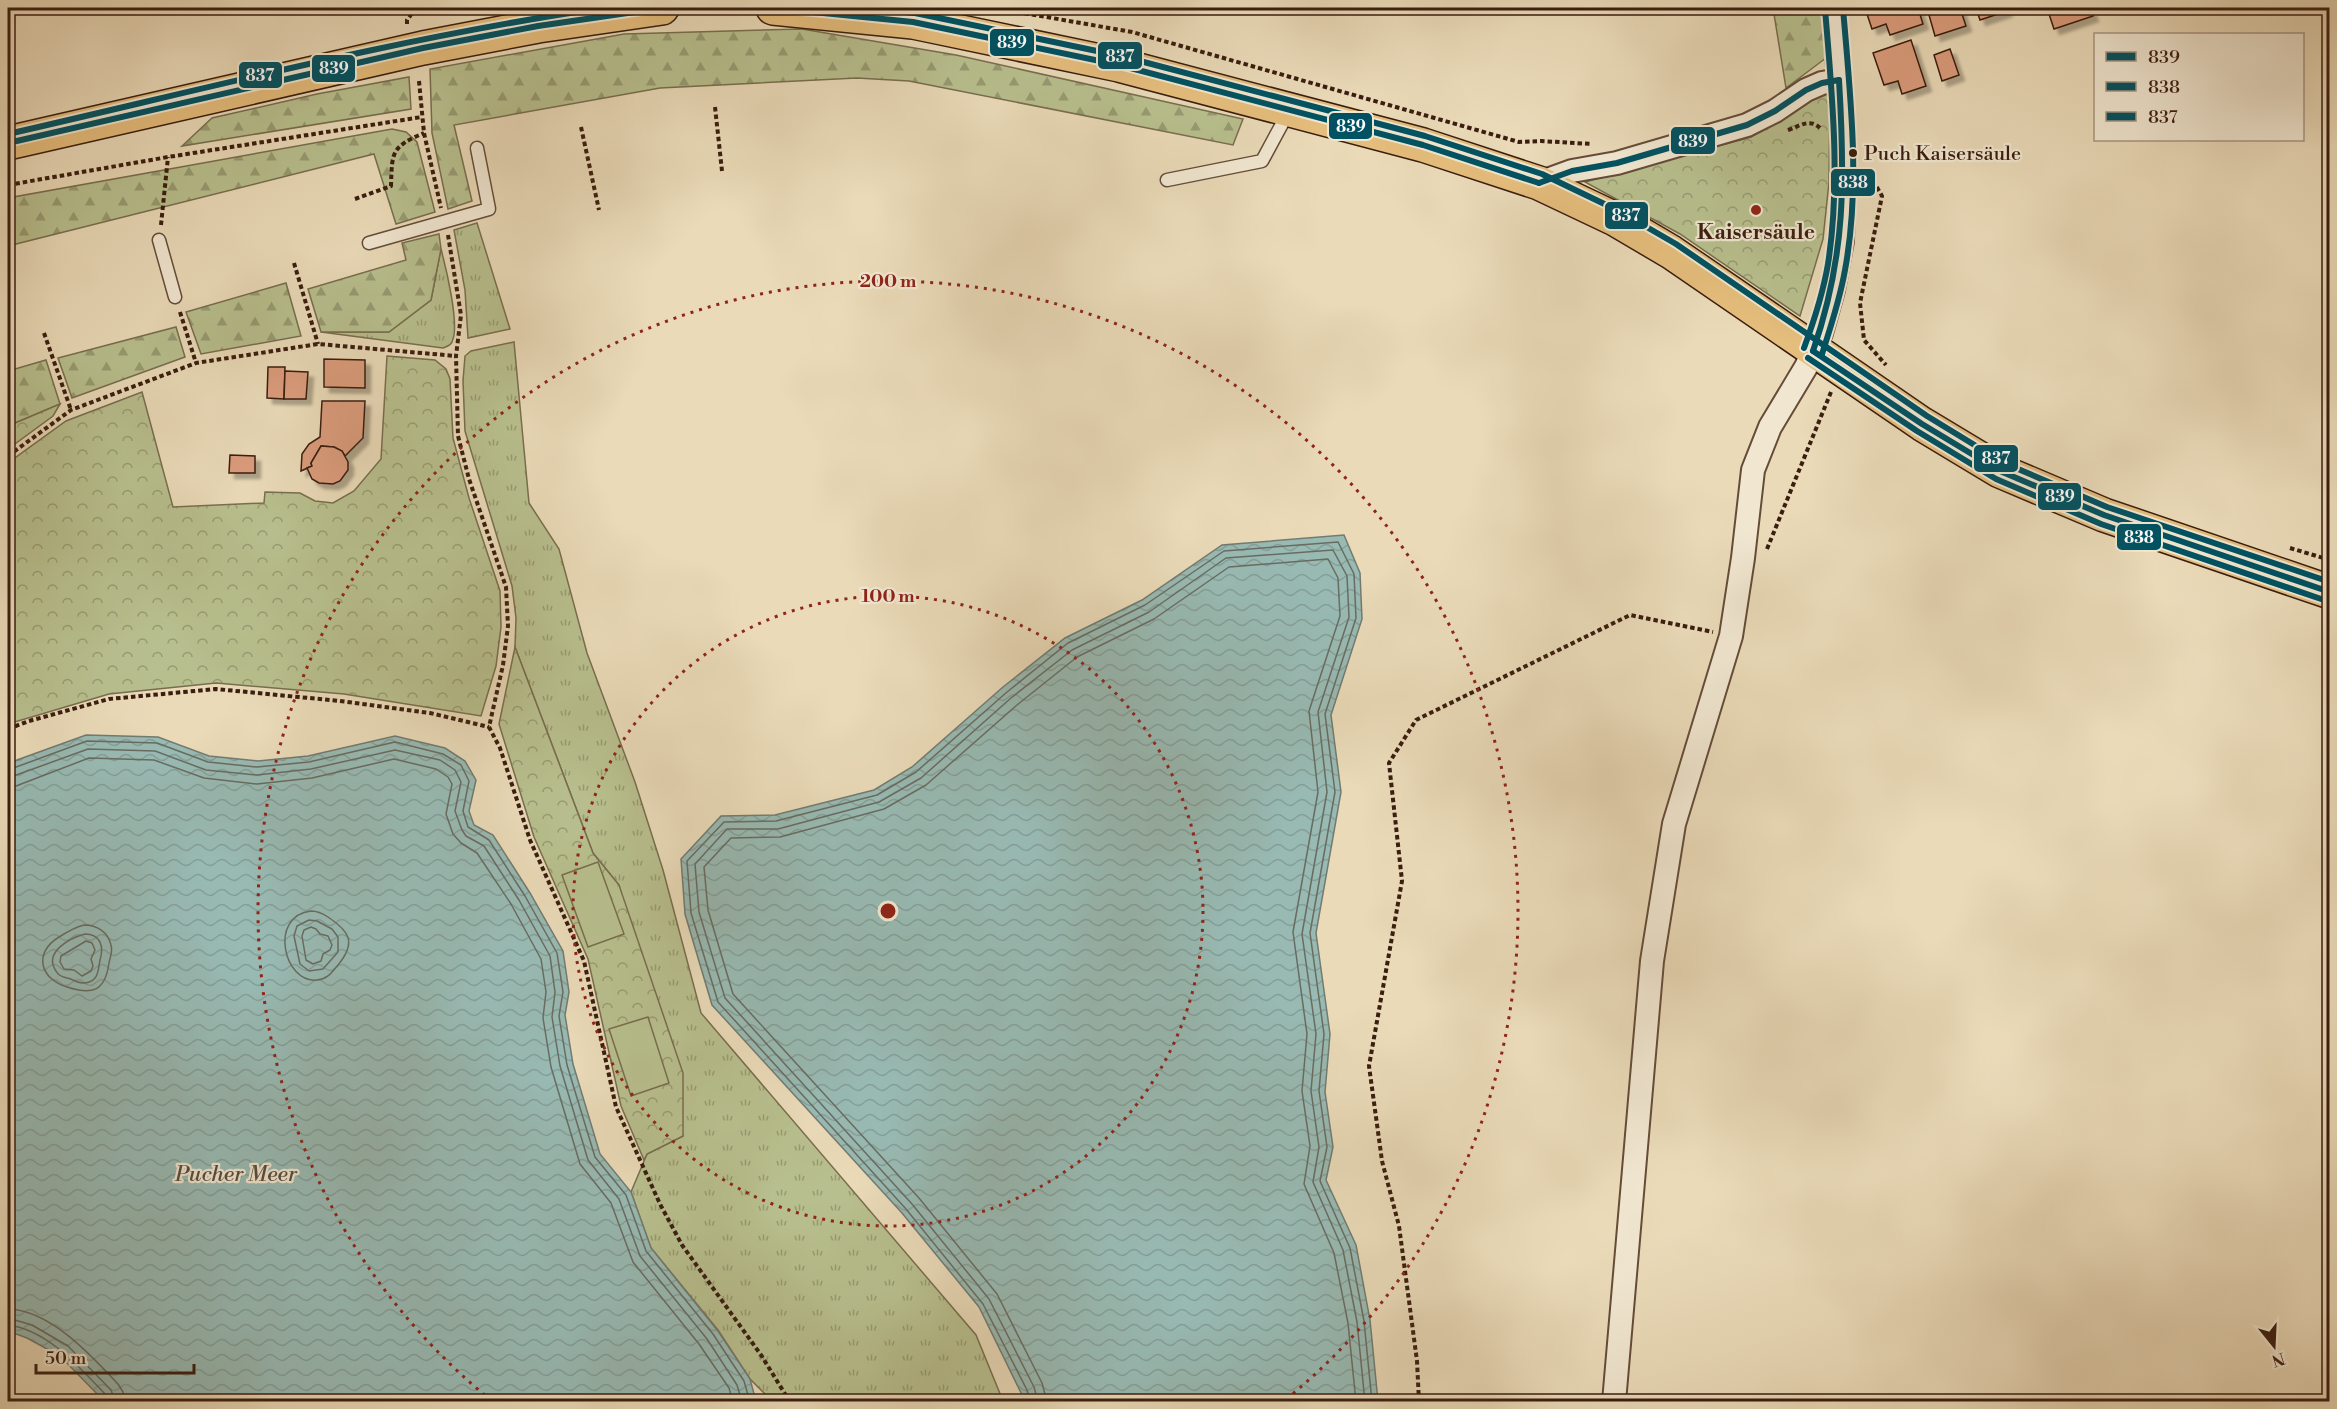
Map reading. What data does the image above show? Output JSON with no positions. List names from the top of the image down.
{
  "water": ["Pucher Meer"],
  "places": ["Puch Kaisersäule", "Kaisersäule"],
  "lines": ["transit line 839", "transit line 838", "transit line 837"],
  "legend": ["839", "838", "837"],
  "scale_bar": "50 m",
  "north": "bottom",
  "rings": ["200 m", "100 m"]
}
